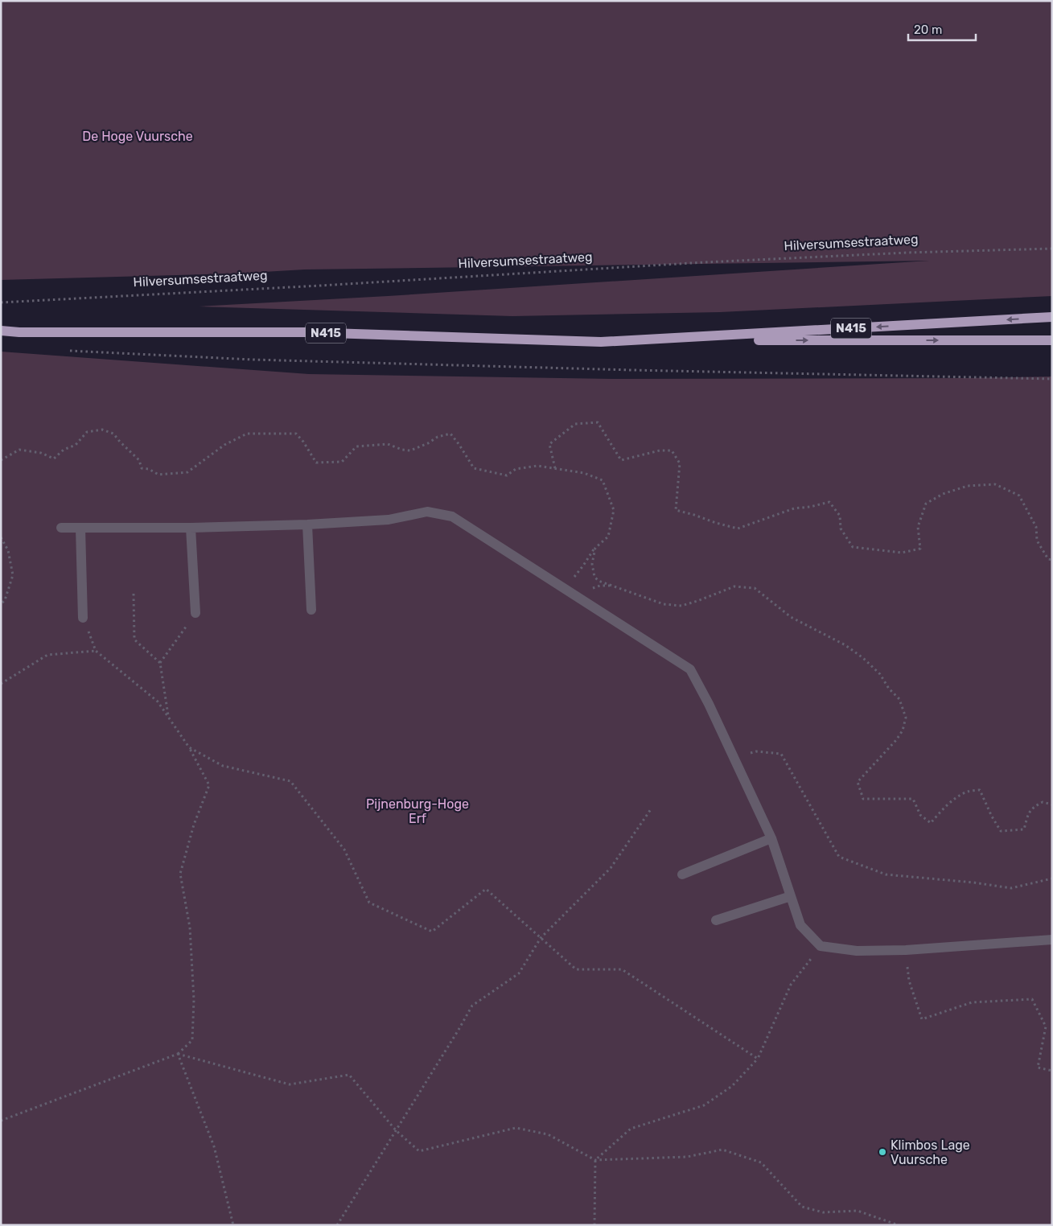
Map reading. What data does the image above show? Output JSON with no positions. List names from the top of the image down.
{
  "streets": {
    "main road": ["N415"],
    "path": ["Hilversumsestraatweg"]
  },
  "parks": ["De Hoge Vuursche", "Pijnenburg-Hoge Erf"],
  "places": ["Klimbos Lage Vuursche"],
  "scale_bar": "20 m"
}
